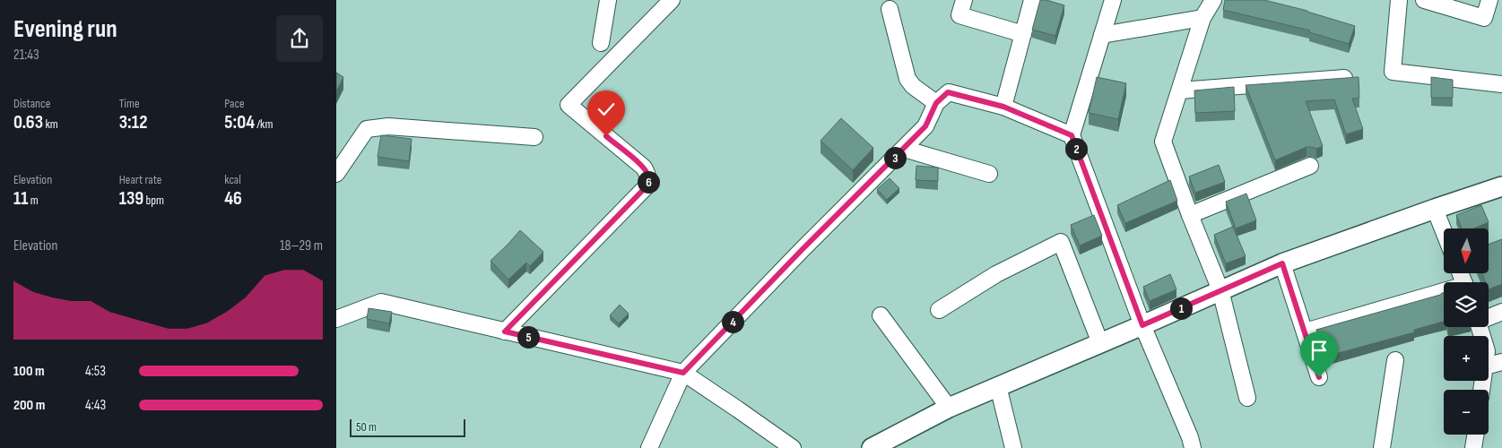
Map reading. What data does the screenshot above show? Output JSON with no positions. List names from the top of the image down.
{
  "scale_bar": "50 m",
  "north": "bottom",
  "page": {
    "heading": ["Evening run", "21:43"],
    "stats": [
      ["Distance", "0.63 km"],
      ["Time", "3:12"],
      ["Pace", "5:04 /km"],
      ["Elevation", "11 m"],
      ["Heart rate", "139 bpm"],
      ["kcal", "46"]
    ],
    "pins": [
      "2",
      "3",
      "6",
      "1",
      "4",
      "5"
    ],
    "chart": ["Elevation", "18–29 m"],
    "map_buttons": ["+", "−"],
    "list": [
      {
        "name": "100 m",
        "note": "4:53"
      },
      {
        "name": "200 m",
        "note": "4:43"
      }
    ],
    "scale": "50 m"
  }
}
